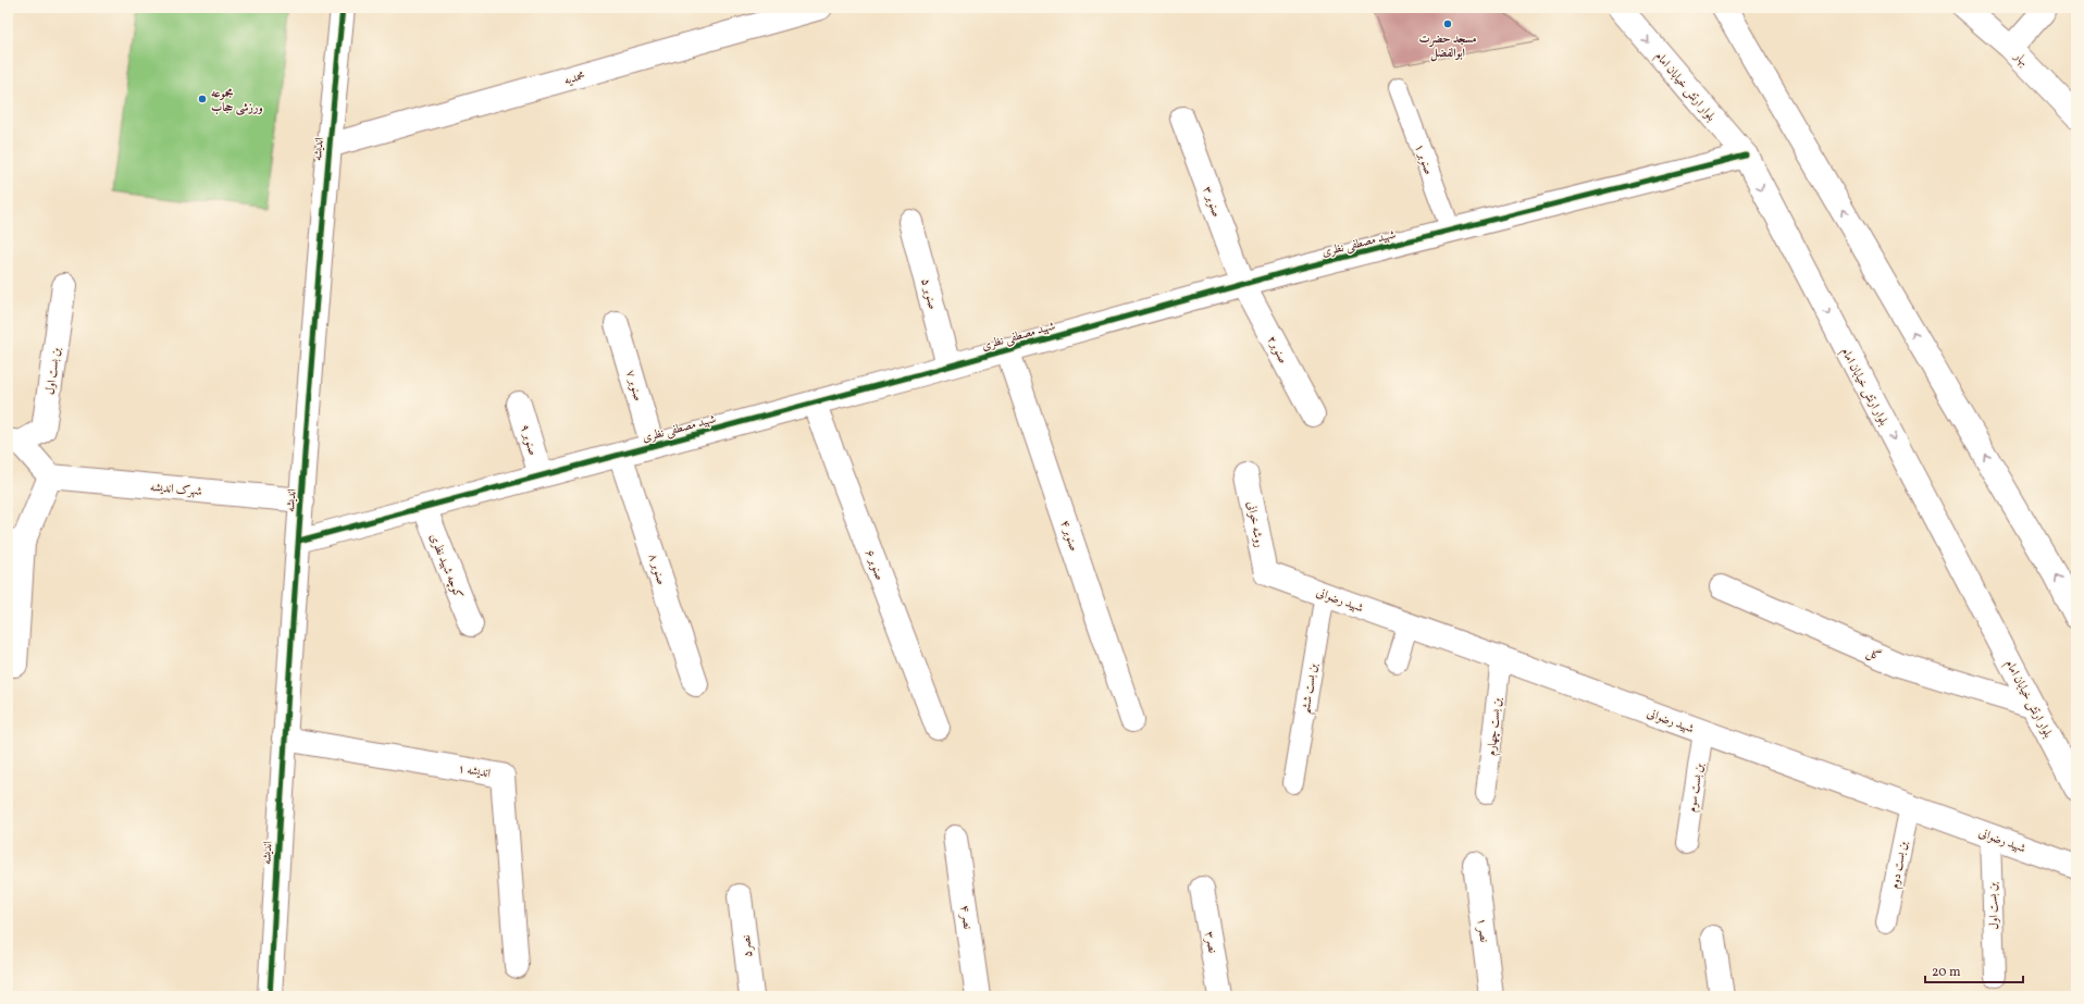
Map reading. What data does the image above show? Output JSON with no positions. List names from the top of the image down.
{
  "streets": {
    "street": [
      "بهار",
      "محمدیه",
      "بلوار ارتش خیابان امام",
      "اندیشه",
      "صنوبر ۳",
      "شهید مصطفی نظری",
      "صنوبر ۵",
      "صنوبر۲",
      "بن بست اول",
      "صنوبر ۷",
      "صنوبر ۹",
      "شهرک اندیشه",
      "روشه خوانی",
      "صنوبر ۴",
      "صنوبر ۶",
      "کوچه شهید نظری",
      "صنوبر ۸",
      "شهید رضوانی",
      "گل",
      "اندیشه ۱",
      "نصر ۴",
      "نصر ۱",
      "نصر۳",
      "نصر۵"
    ],
    "lane": [
      "صنوبر ۱",
      "بن بست ششم",
      "بن بست چهارم",
      "بن بست سوم",
      "بن بست دوم"
    ]
  },
  "crossings": [
    ["محمدیه", "اندیشه"],
    ["بلوار ارتش خیابان امام", "شهید مصطفی نظری"],
    ["بلوار ارتش خیابان امام", "گل"],
    ["اندیشه", "شهید مصطفی نظری"],
    ["اندیشه", "شهرک اندیشه"],
    ["اندیشه", "اندیشه ۱"],
    ["صنوبر ۱", "شهید مصطفی نظری"],
    ["صنوبر ۳", "شهید مصطفی نظری"],
    ["صنوبر ۳", "صنوبر۲"],
    ["شهید مصطفی نظری", "صنوبر ۵"],
    ["شهید مصطفی نظری", "صنوبر۲"],
    ["شهید مصطفی نظری", "صنوبر ۷"],
    ["شهید مصطفی نظری", "صنوبر ۹"],
    ["شهید مصطفی نظری", "صنوبر ۴"],
    ["شهید مصطفی نظری", "صنوبر ۶"],
    ["شهید مصطفی نظری", "کوچه شهید نظری"],
    ["شهید مصطفی نظری", "صنوبر ۸"],
    ["بن بست اول", "شهید رضوانی"],
    ["روشه خوانی", "شهید رضوانی"],
    ["شهید رضوانی", "بن بست ششم"],
    ["شهید رضوانی", "بن بست چهارم"],
    ["شهید رضوانی", "بن بست سوم"],
    ["شهید رضوانی", "بن بست دوم"]
  ],
  "places": ["مسجد حضرت ابوالفضل", "مجموعه ورزشی حجاب"],
  "scale_bar": "20 m"
}
